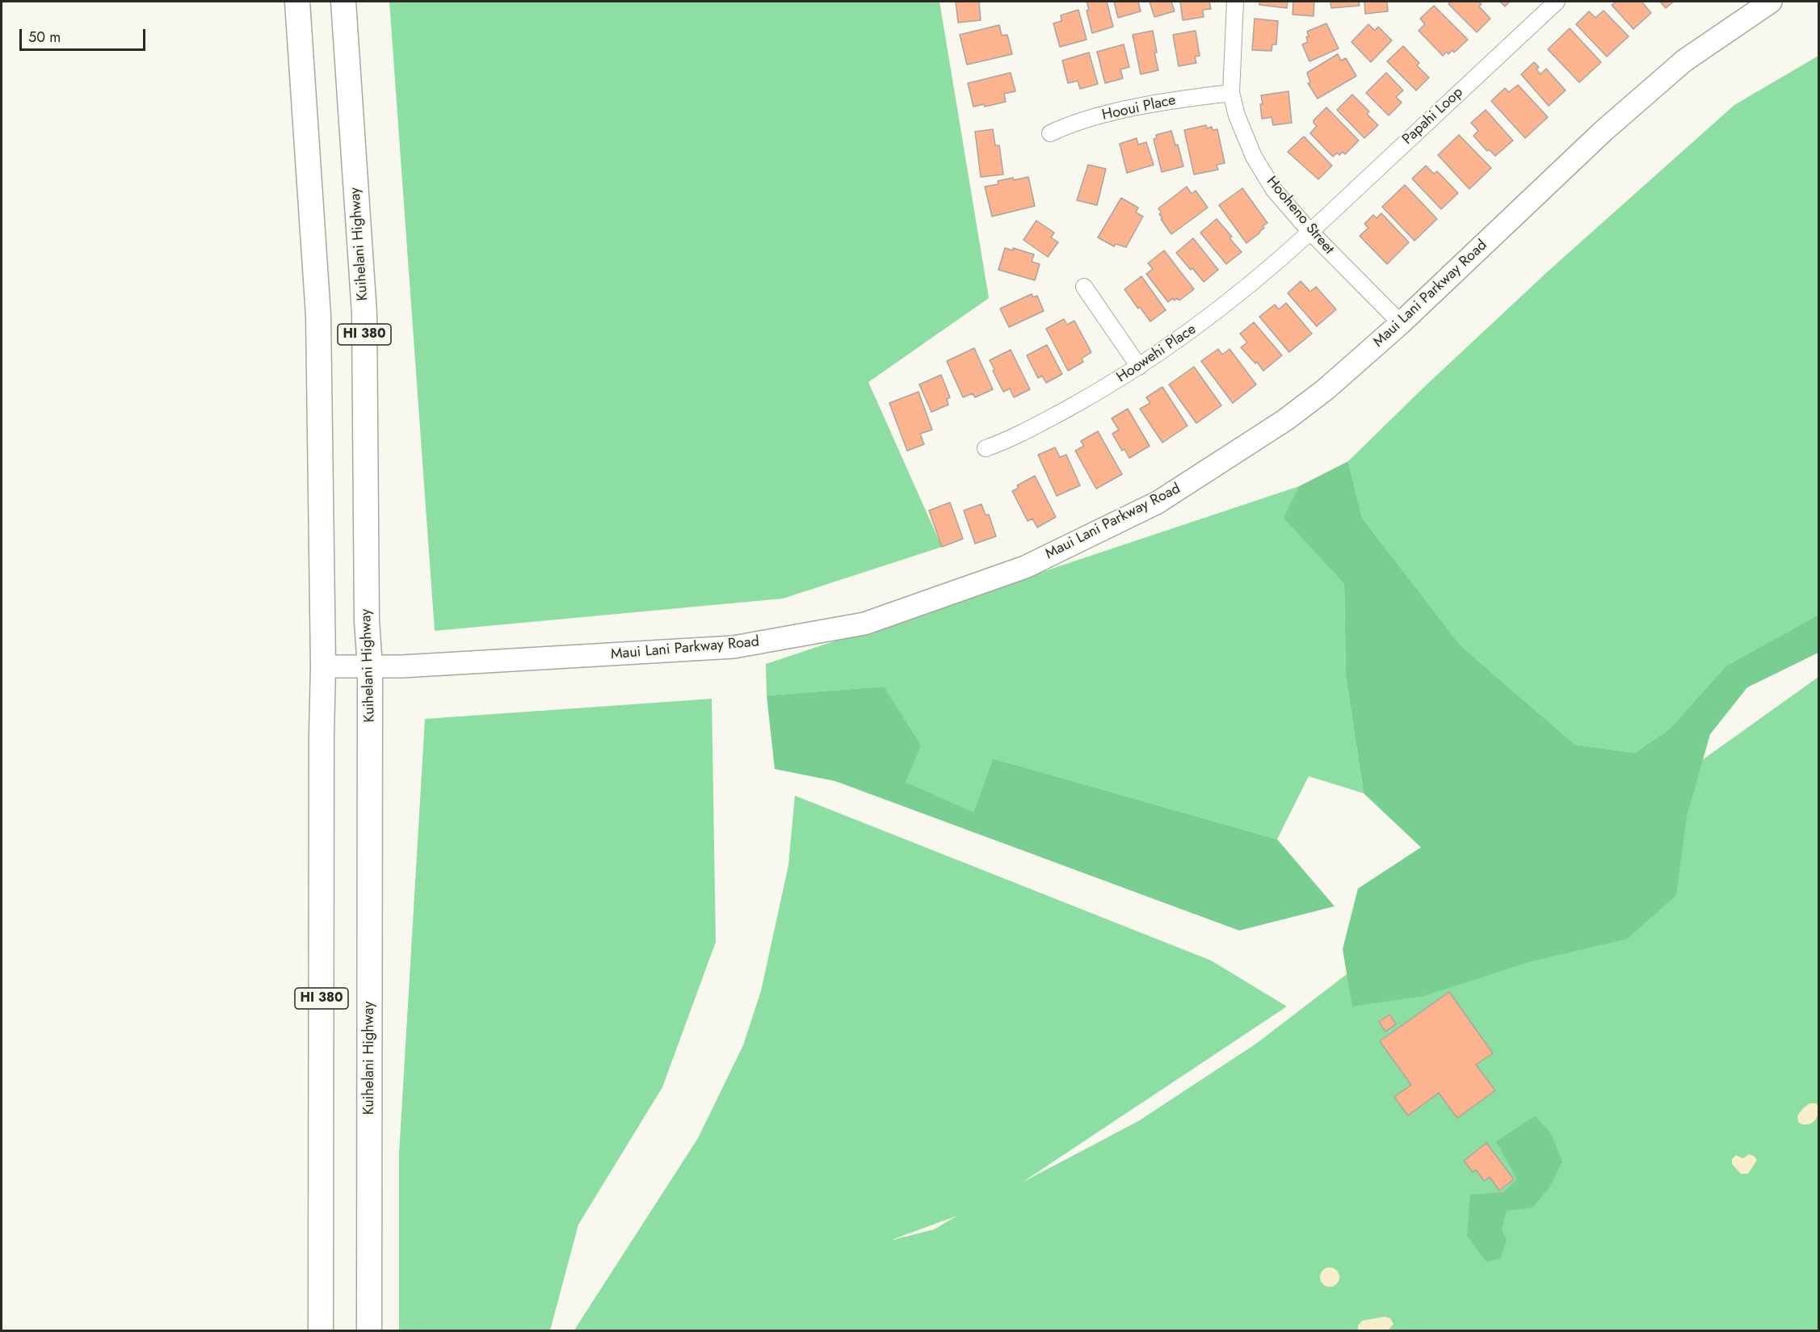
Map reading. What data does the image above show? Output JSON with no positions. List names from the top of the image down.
{
  "streets": {
    "main road": ["Kuihelani Highway", "Maui Lani Parkway Road", "HI 380"],
    "street": [
      "Hooui Place",
      "Papahi Loop",
      "Hooheno Street",
      "Hoowehi Place"
    ]
  },
  "crossings": [
    ["Hooui Place", "Hooheno Street"],
    ["Papahi Loop", "Hooheno Street"],
    ["Papahi Loop", "Hoowehi Place"],
    ["Hooheno Street", "Maui Lani Parkway Road"],
    ["Hooheno Street", "Hoowehi Place"],
    ["Kuihelani Highway", "Maui Lani Parkway Road"],
    ["Maui Lani Parkway Road", "HI 380"]
  ],
  "scale_bar": "50 m"
}
